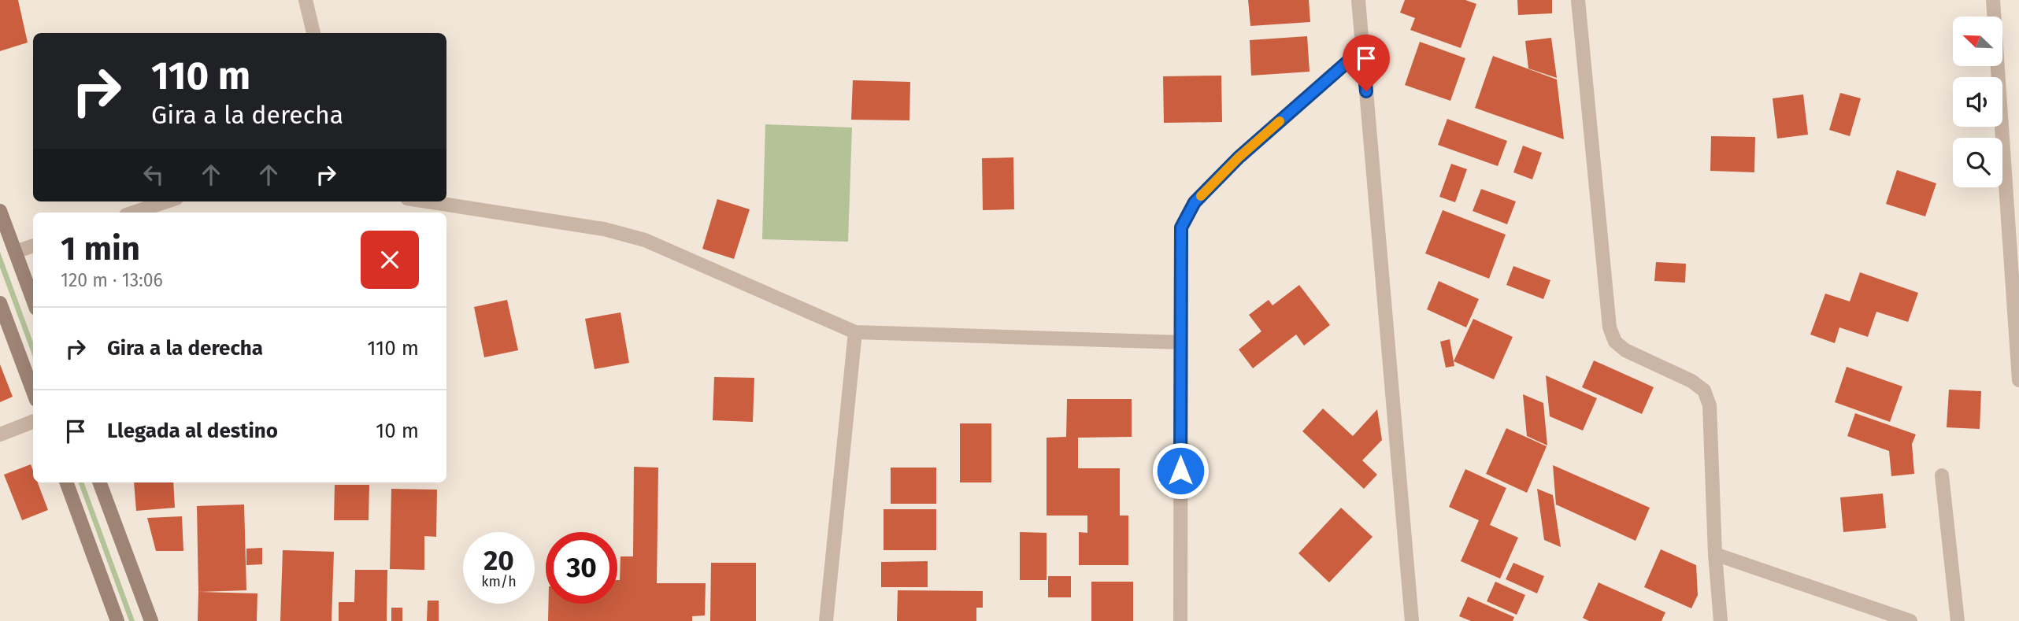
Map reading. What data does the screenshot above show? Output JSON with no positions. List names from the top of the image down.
{
  "north": "top left",
  "page": {
    "turn": ["110 m", "Gira a la derecha"],
    "heading": ["1 min", "120 m · 13:06"],
    "list": [
      {
        "name": "Gira a la derecha",
        "value": "110 m"
      },
      {
        "name": "Llegada al destino",
        "value": "10 m"
      }
    ],
    "speed": "20 km/h",
    "limit": "30"
  }
}
